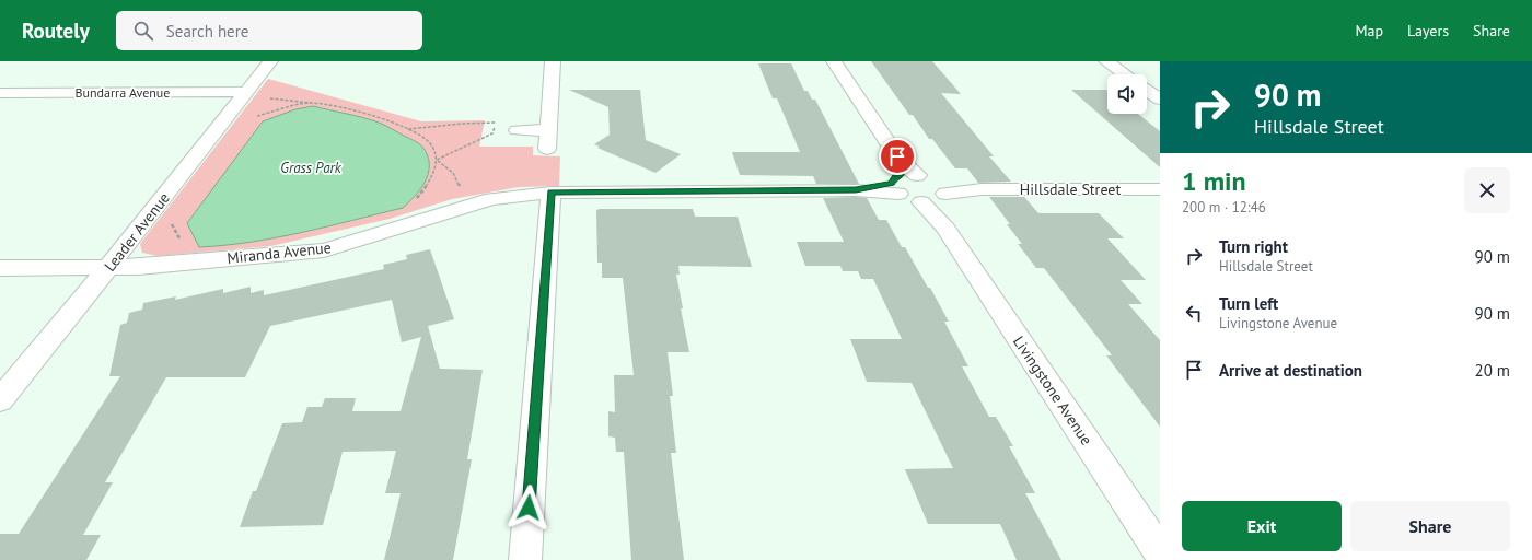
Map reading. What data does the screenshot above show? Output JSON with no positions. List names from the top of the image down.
{
  "streets": {
    "street": [
      "Bundarra Avenue",
      "Hillsdale Street",
      "Leader Avenue",
      "Miranda Avenue",
      "Livingstone Avenue"
    ]
  },
  "crossings": [
    ["Bundarra Avenue", "Leader Avenue"],
    ["Hillsdale Street", "Livingstone Avenue"],
    ["Leader Avenue", "Miranda Avenue"]
  ],
  "water": ["Grass Park"],
  "page": {
    "header": "Routely",
    "search": "Search here",
    "nav": ["Map", "Layers", "Share"],
    "turn": ["90 m", "Hillsdale Street"],
    "heading": ["1 min", "200 m · 12:46"],
    "list": [
      {
        "name": "Turn right",
        "note": "Hillsdale Street",
        "value": "90 m"
      },
      {
        "name": "Turn left",
        "note": "Livingstone Avenue",
        "value": "90 m"
      },
      {
        "name": "Arrive at destination",
        "value": "20 m"
      }
    ],
    "buttons": ["Exit", "Share"]
  }
}
